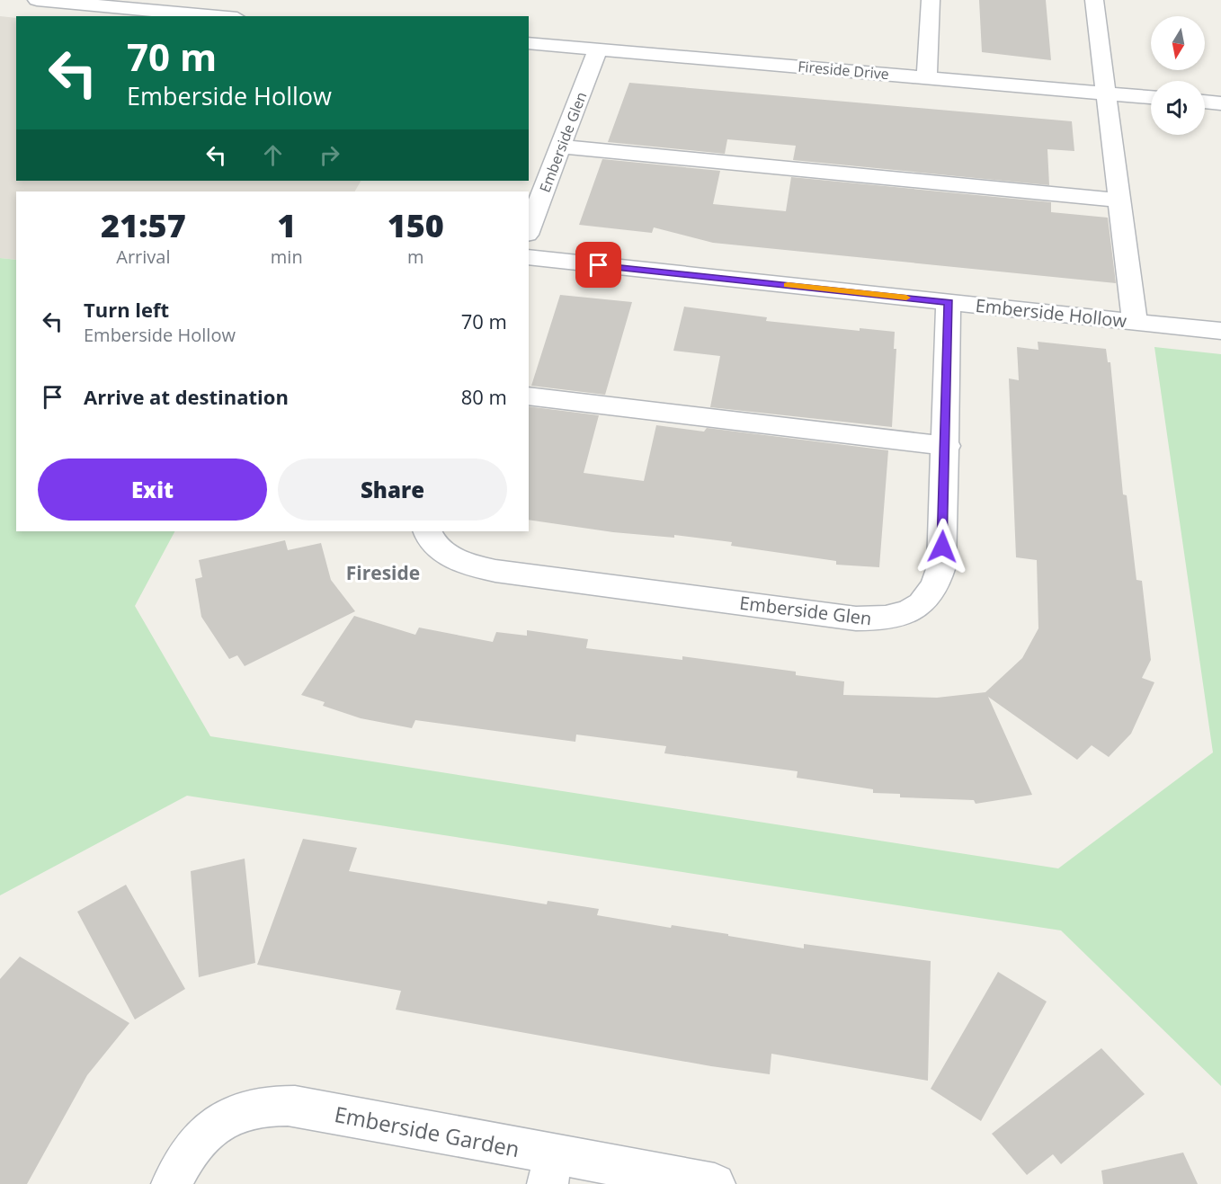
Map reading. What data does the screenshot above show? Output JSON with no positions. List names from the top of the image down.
{
  "streets": {
    "street": [
      "Fireside Drive",
      "Emberside Glen",
      "Emberside Hollow",
      "Emberside Garden"
    ]
  },
  "crossings": [
    ["Fireside Drive", "Emberside Glen"],
    ["Emberside Glen", "Emberside Hollow"]
  ],
  "districts": ["Fireside"],
  "north": "bottom",
  "page": {
    "turn": ["70 m", "Emberside Hollow"],
    "eta": [
      "21:57",
      "Arrival",
      "1",
      "min",
      "150",
      "m"
    ],
    "list": [
      {
        "name": "Turn left",
        "note": "Emberside Hollow",
        "value": "70 m"
      },
      {
        "name": "Arrive at destination",
        "value": "80 m"
      }
    ],
    "buttons": ["Exit", "Share"]
  }
}
